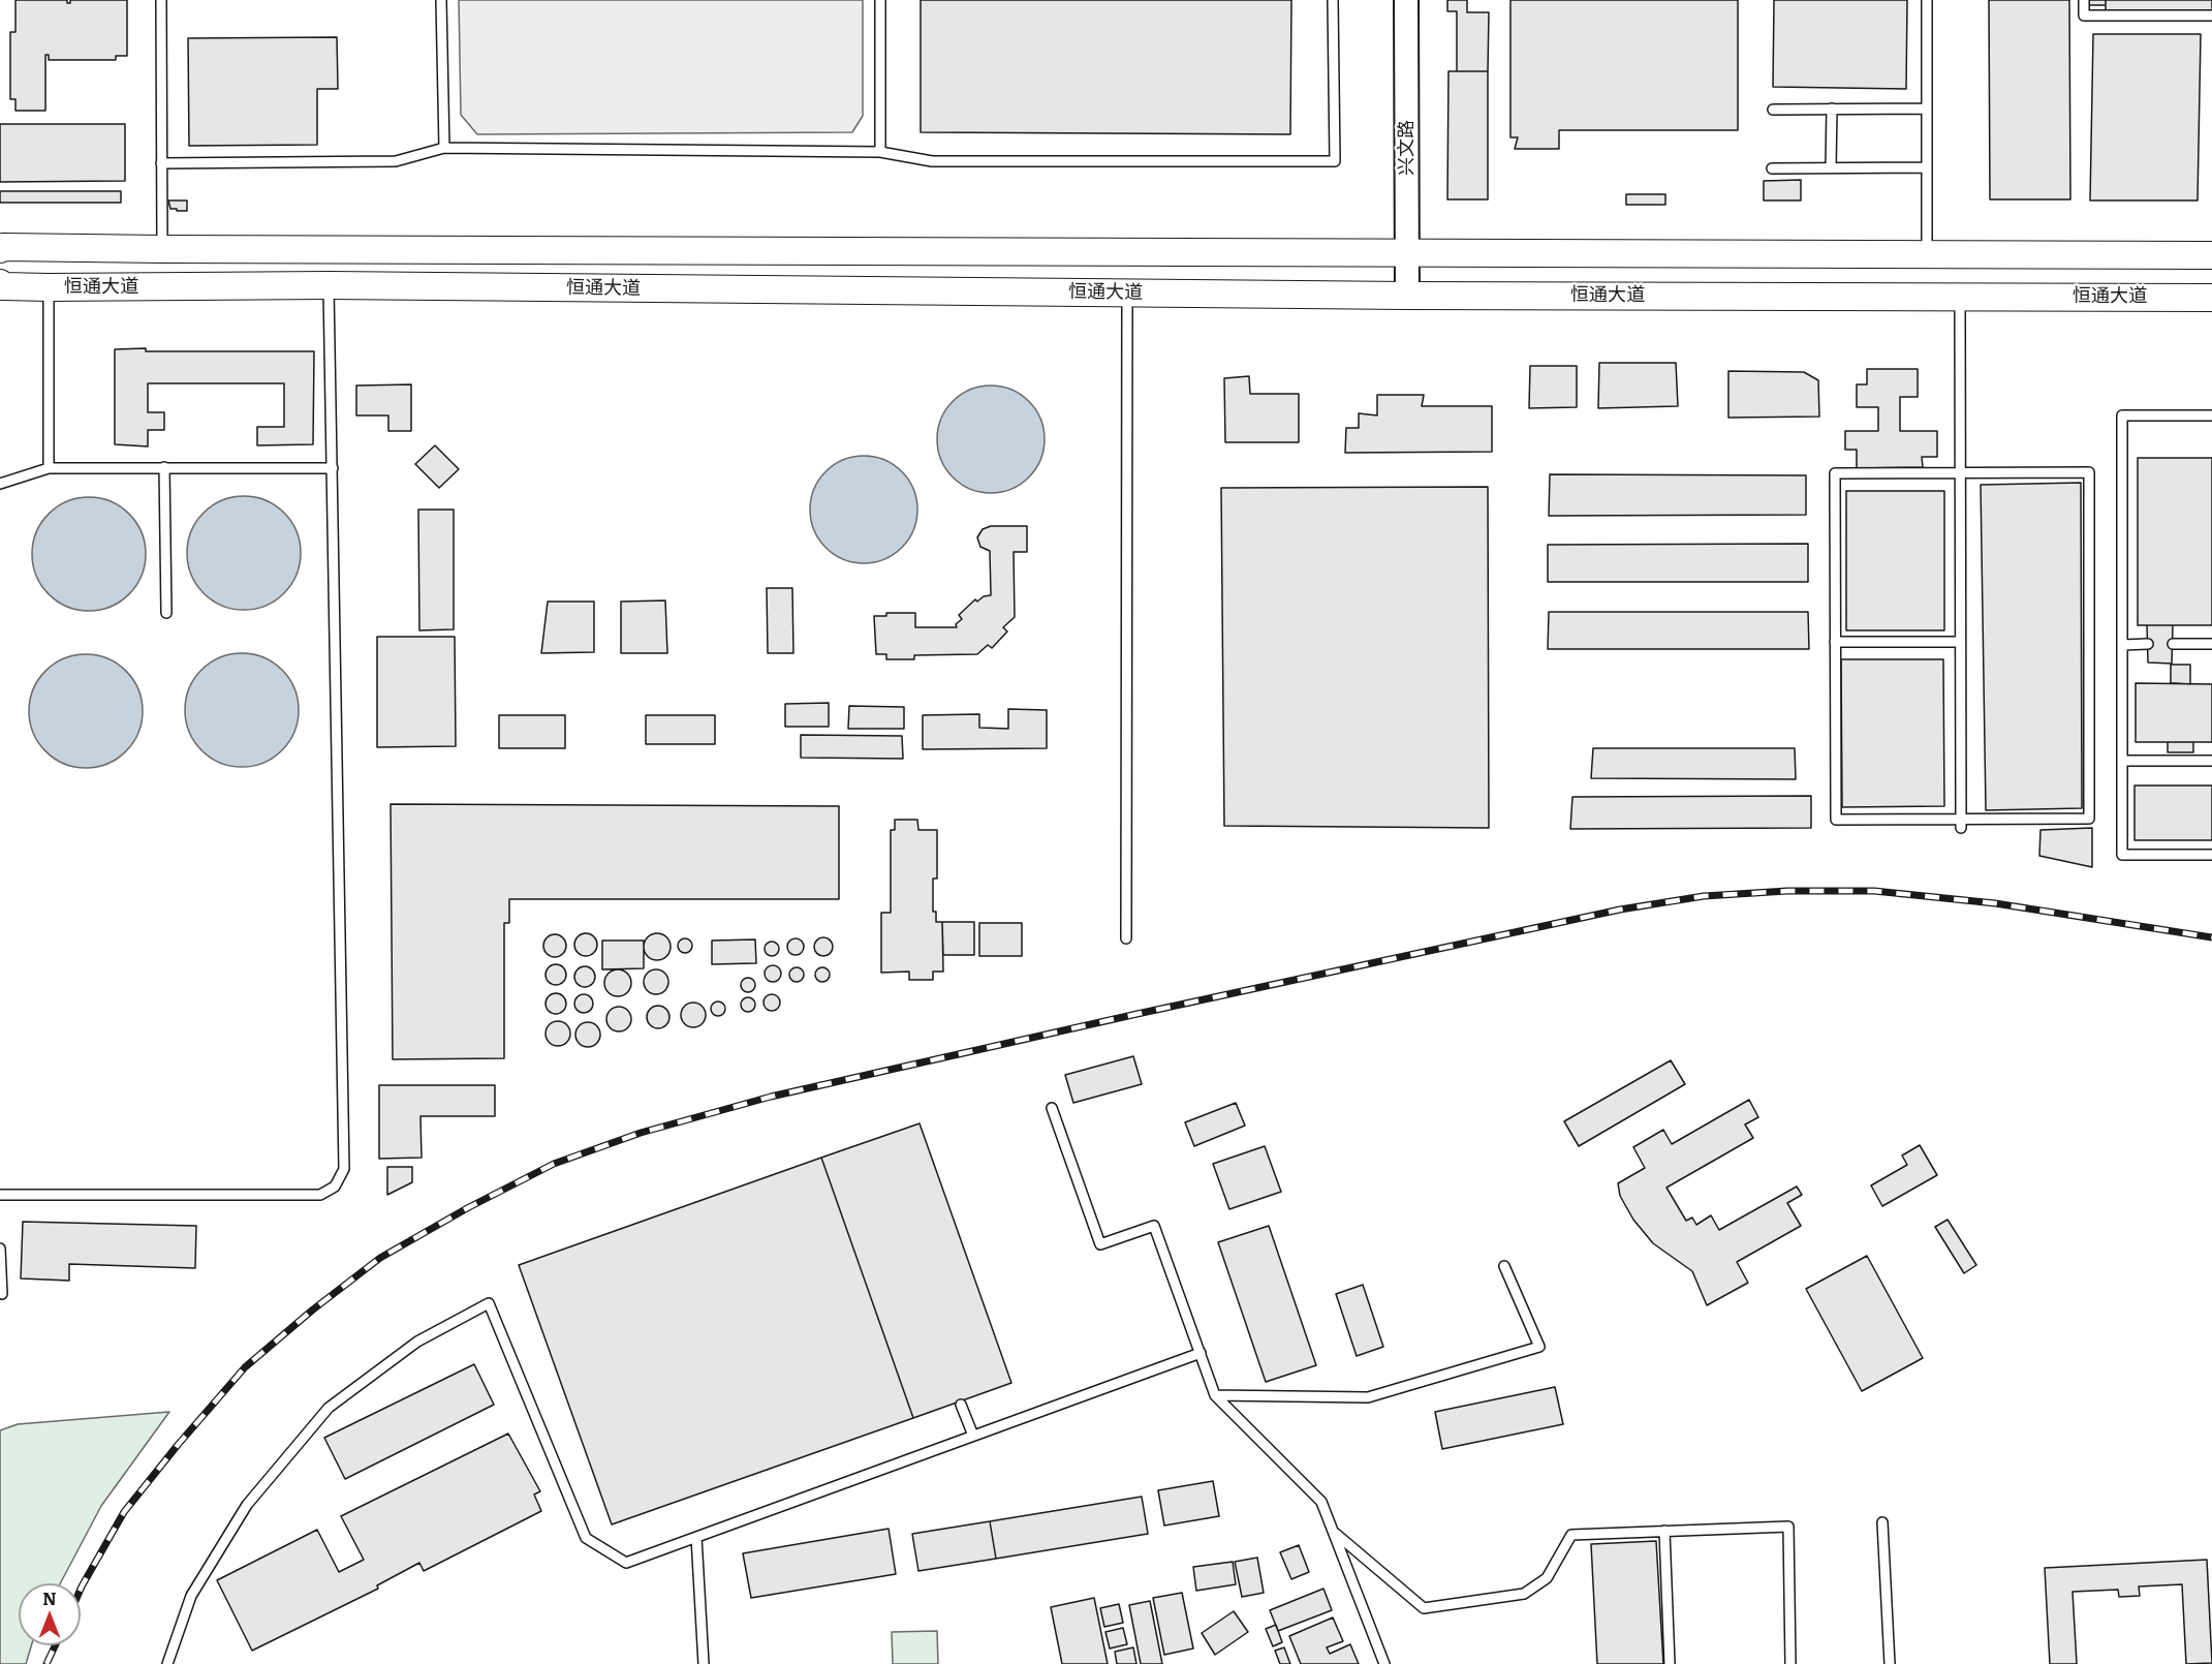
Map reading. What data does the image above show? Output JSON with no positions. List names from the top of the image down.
{
  "streets": {
    "main road": ["恒通大道"],
    "street": ["兴文路"]
  },
  "crossings": [
    ["兴文路", "恒通大道"]
  ],
  "north": "top"
}
